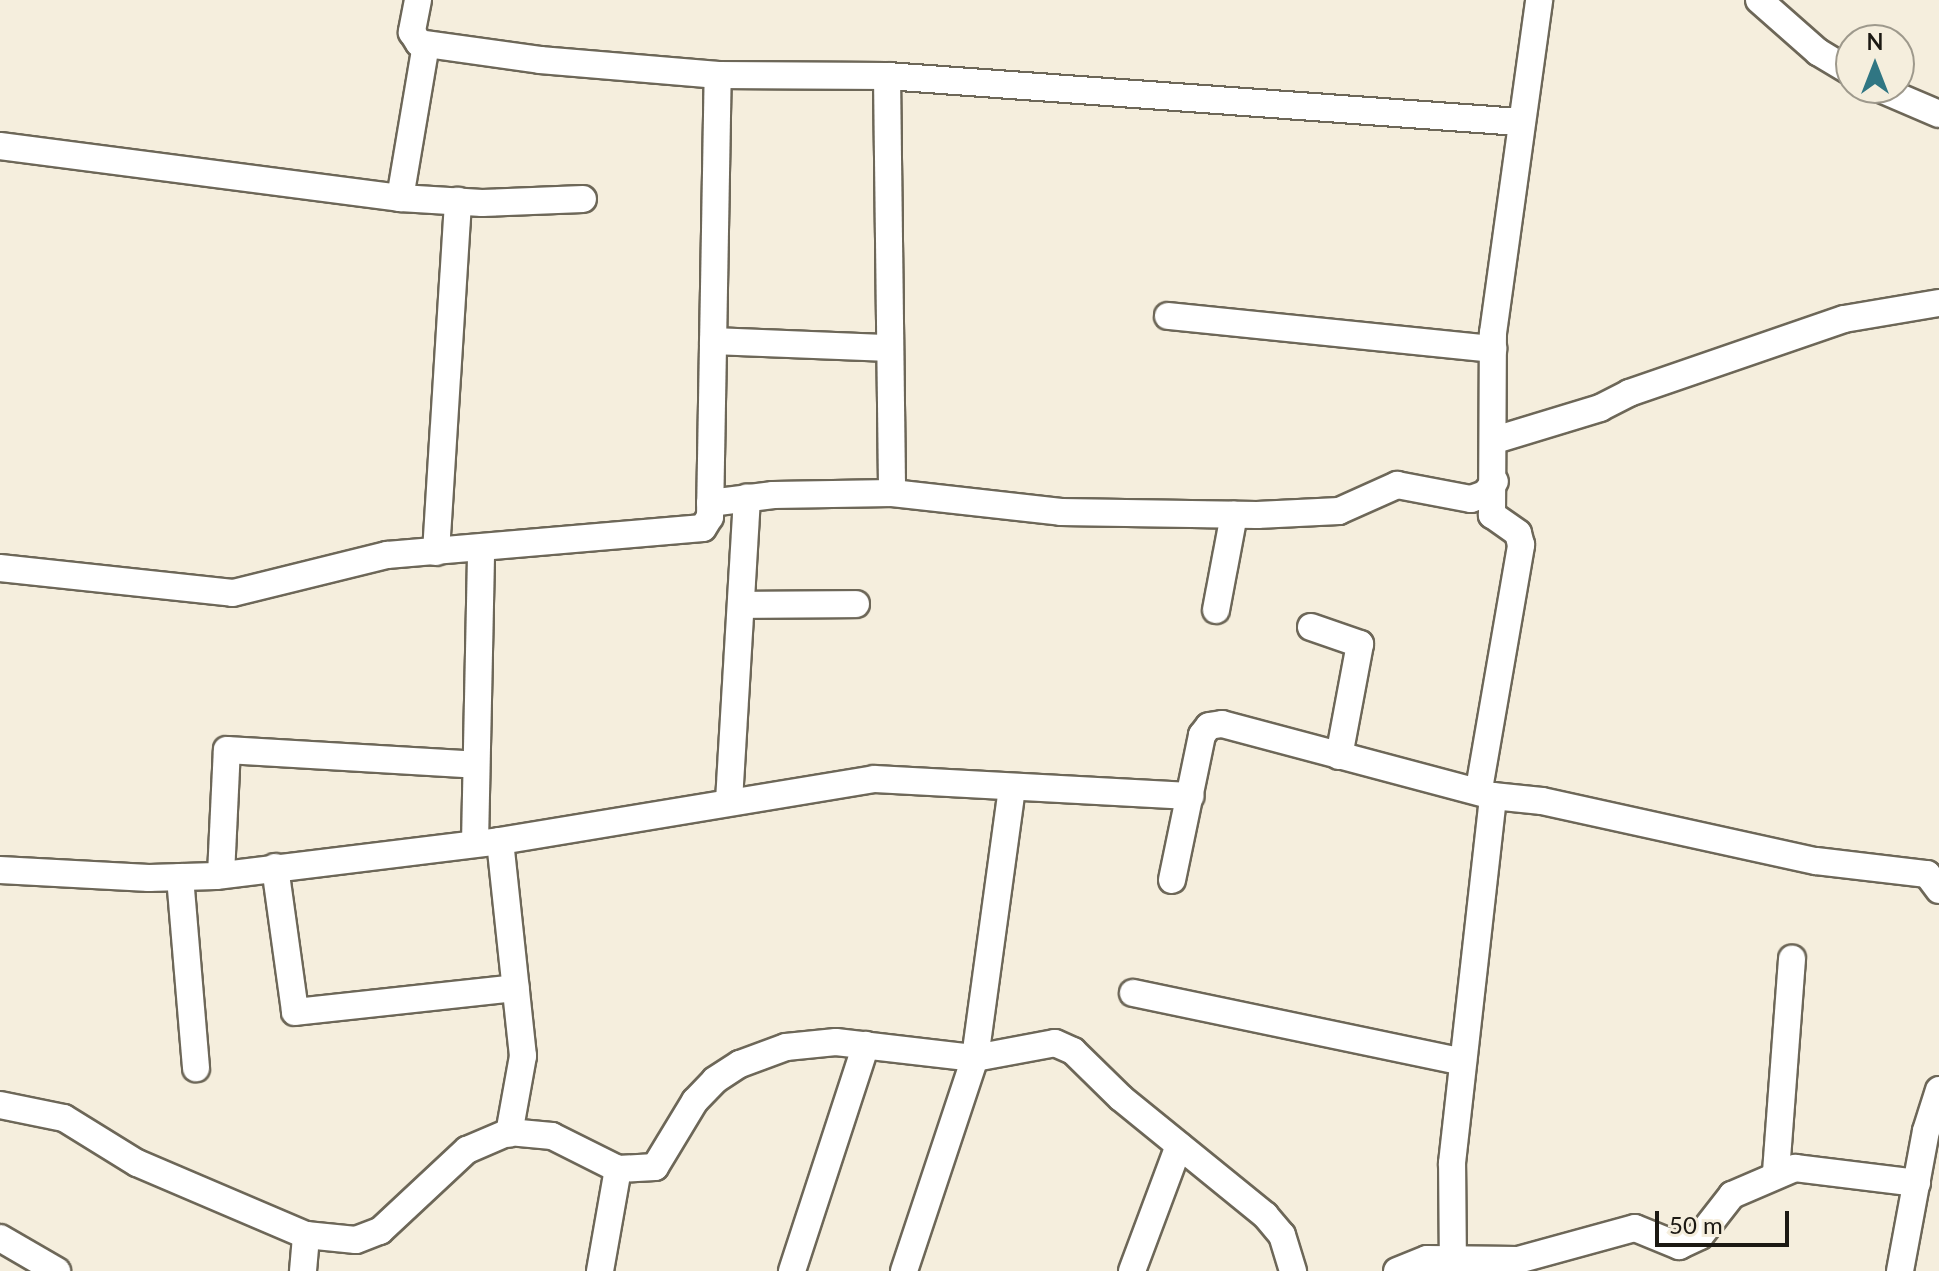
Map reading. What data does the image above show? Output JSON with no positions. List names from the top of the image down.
{
  "scale_bar": "50 m",
  "north": "top"
}
